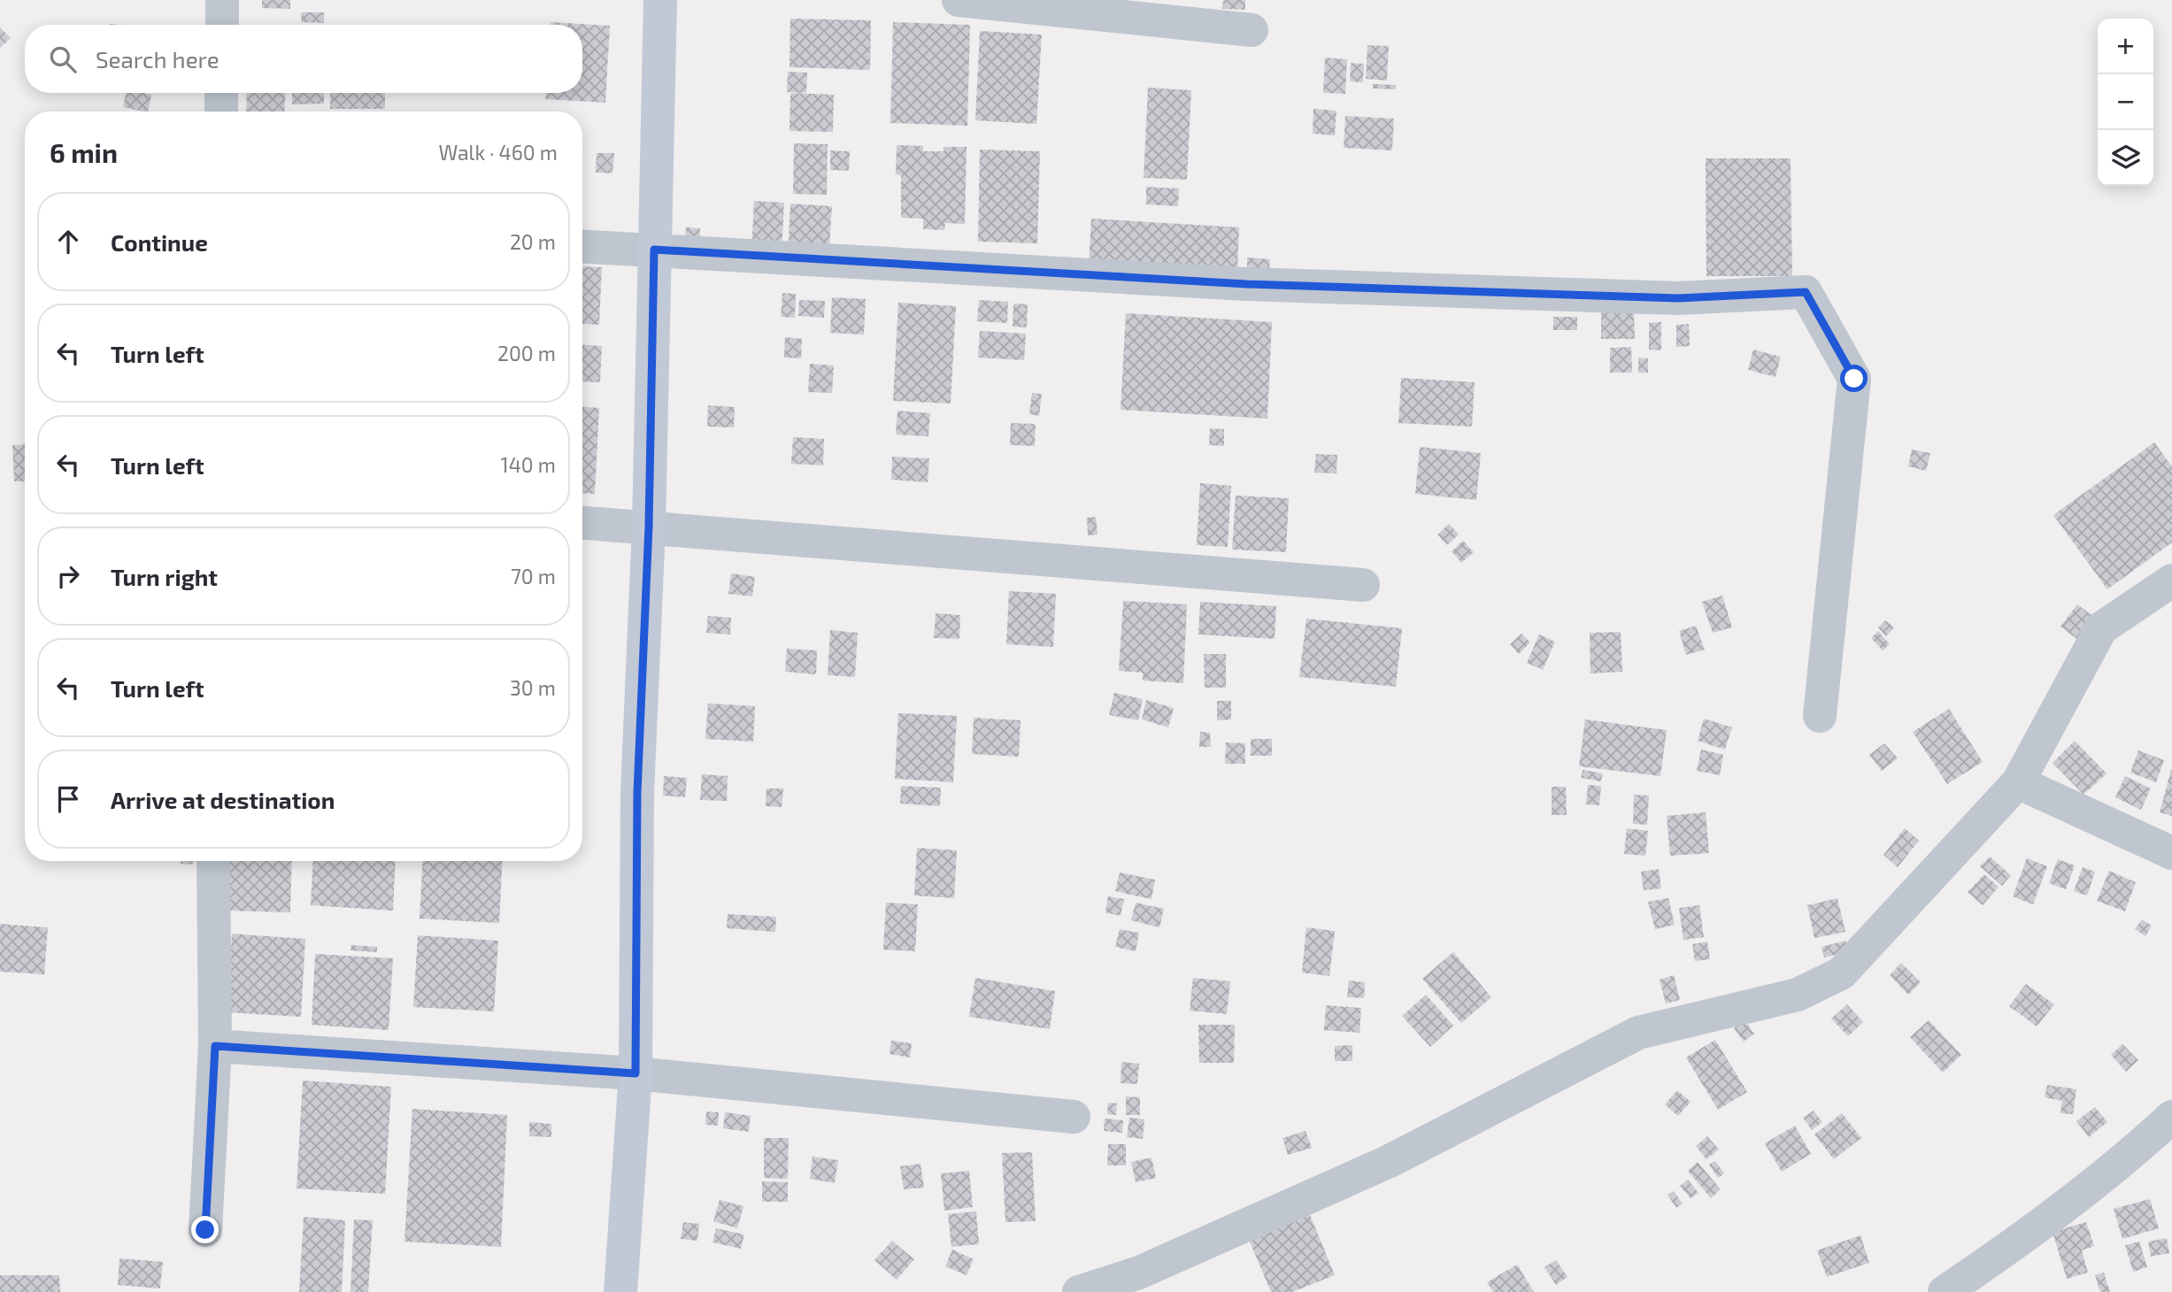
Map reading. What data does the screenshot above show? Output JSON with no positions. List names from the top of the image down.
{
  "page": {
    "map_buttons": ["+", "−"],
    "search": "Search here",
    "heading": ["6 min", "Walk · 460 m"],
    "list": [
      ["Continue", "20 m"],
      ["Turn left", "200 m"],
      ["Turn left", "140 m"],
      ["Turn right", "70 m"],
      ["Turn left", "30 m"],
      "Arrive at destination"
    ]
  }
}
